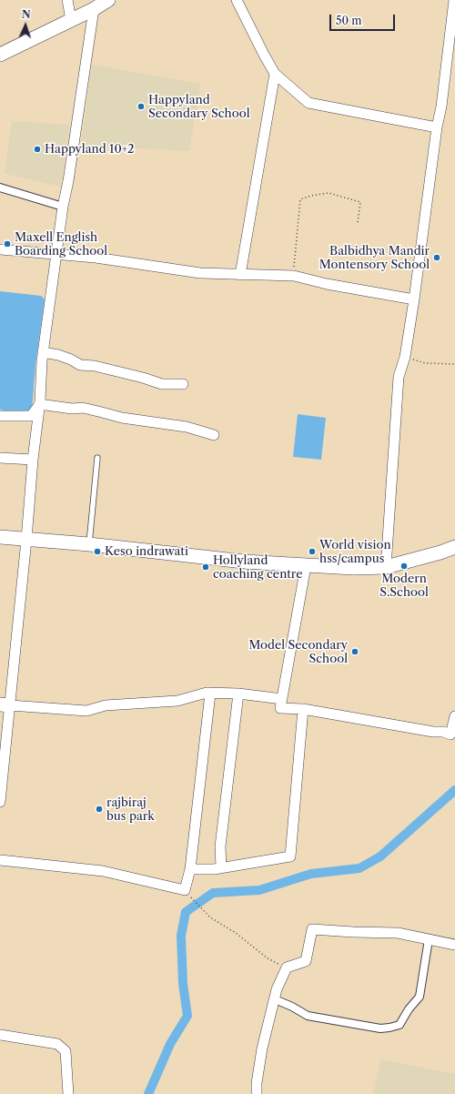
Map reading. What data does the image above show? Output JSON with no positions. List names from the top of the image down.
{
  "places": [
    "Happyland Secondary School",
    "Happyland 10+2",
    "Maxell English Boarding School",
    "Balbidhya Mandir Montensory School",
    "Keso indrawati",
    "World vision hss/campus",
    "Modern S.School",
    "Hollyland coaching centre",
    "Model Secondary School",
    "rajbiraj bus park"
  ],
  "scale_bar": "50 m",
  "north": "top"
}
